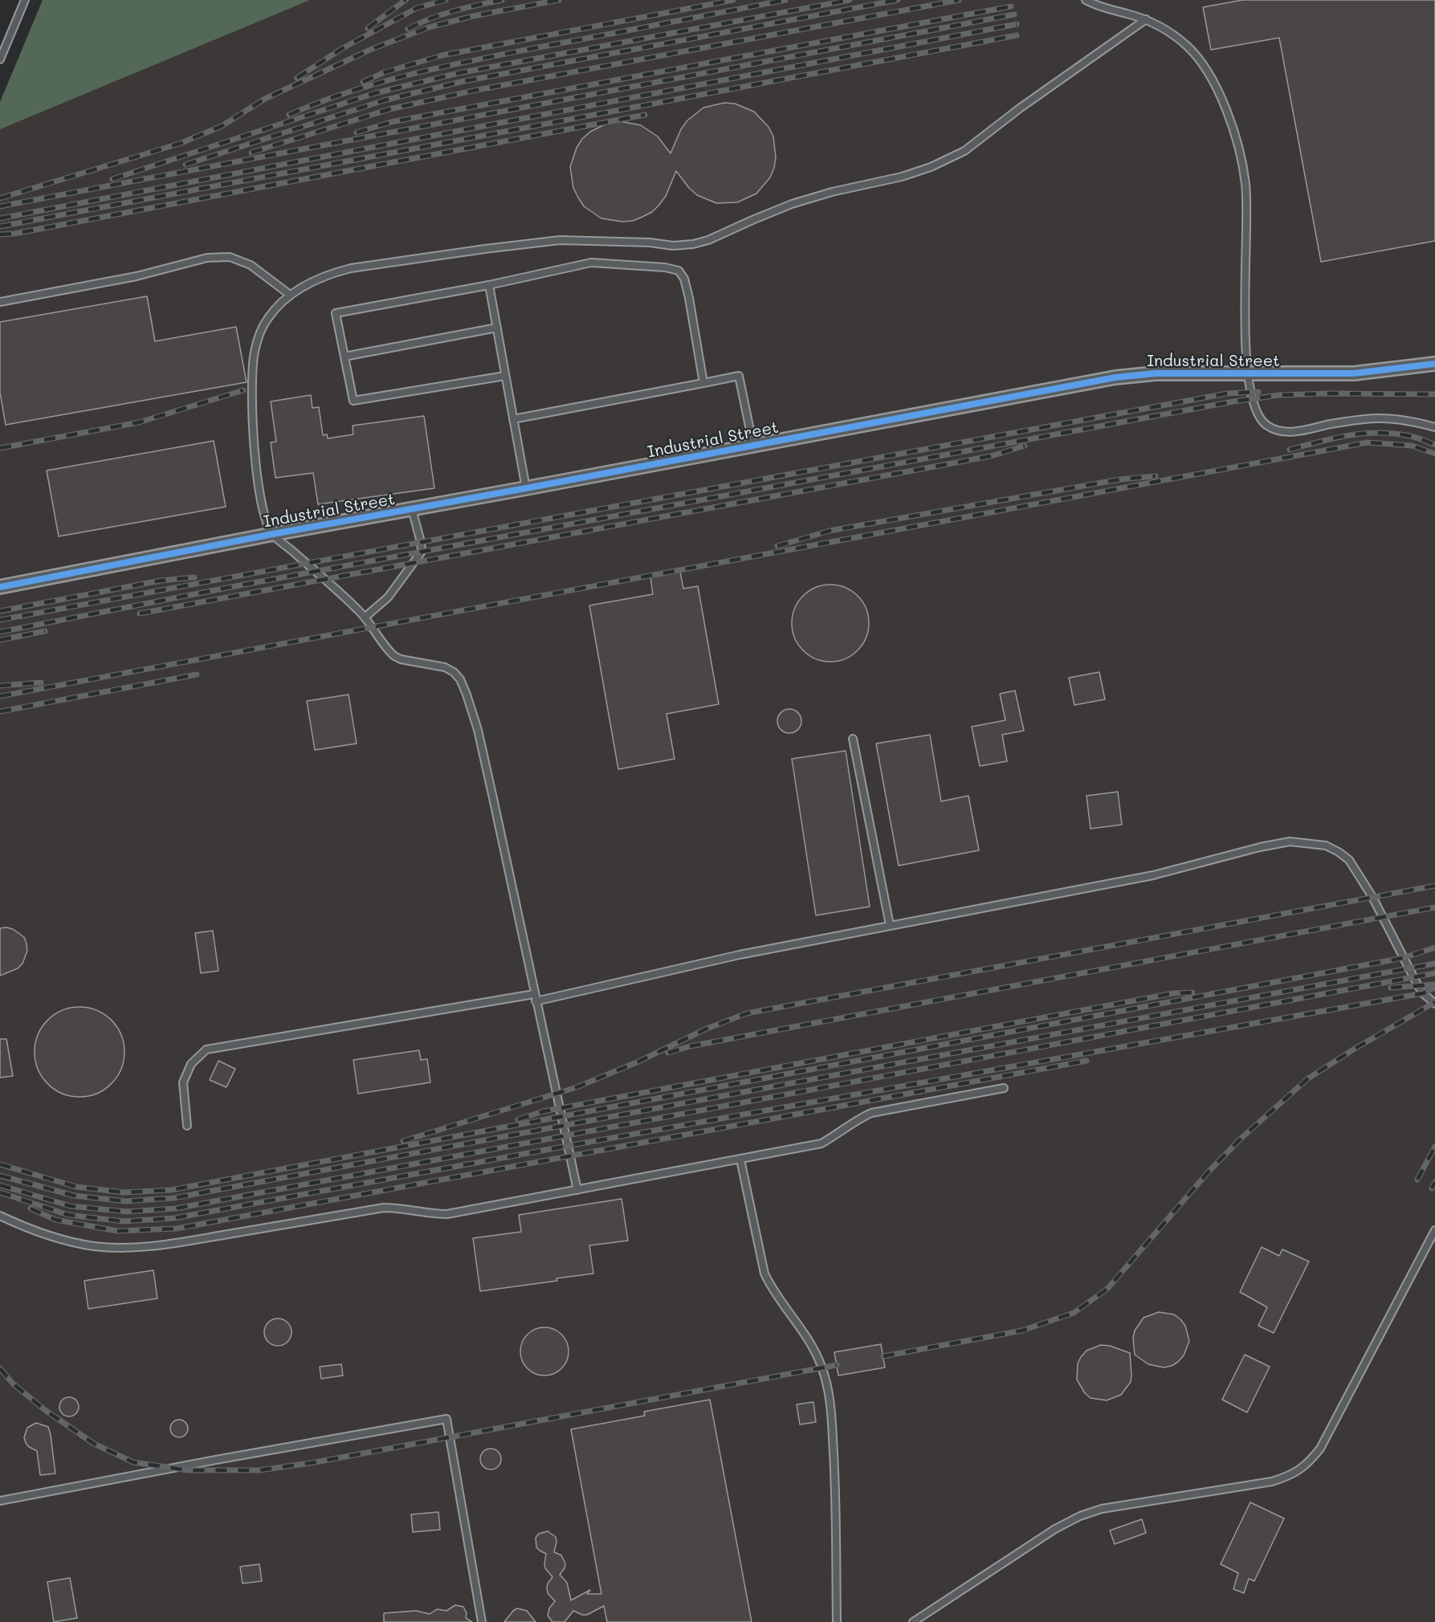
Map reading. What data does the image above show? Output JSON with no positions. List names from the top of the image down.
{
  "streets": {
    "street": ["Industrial Street"]
  }
}
